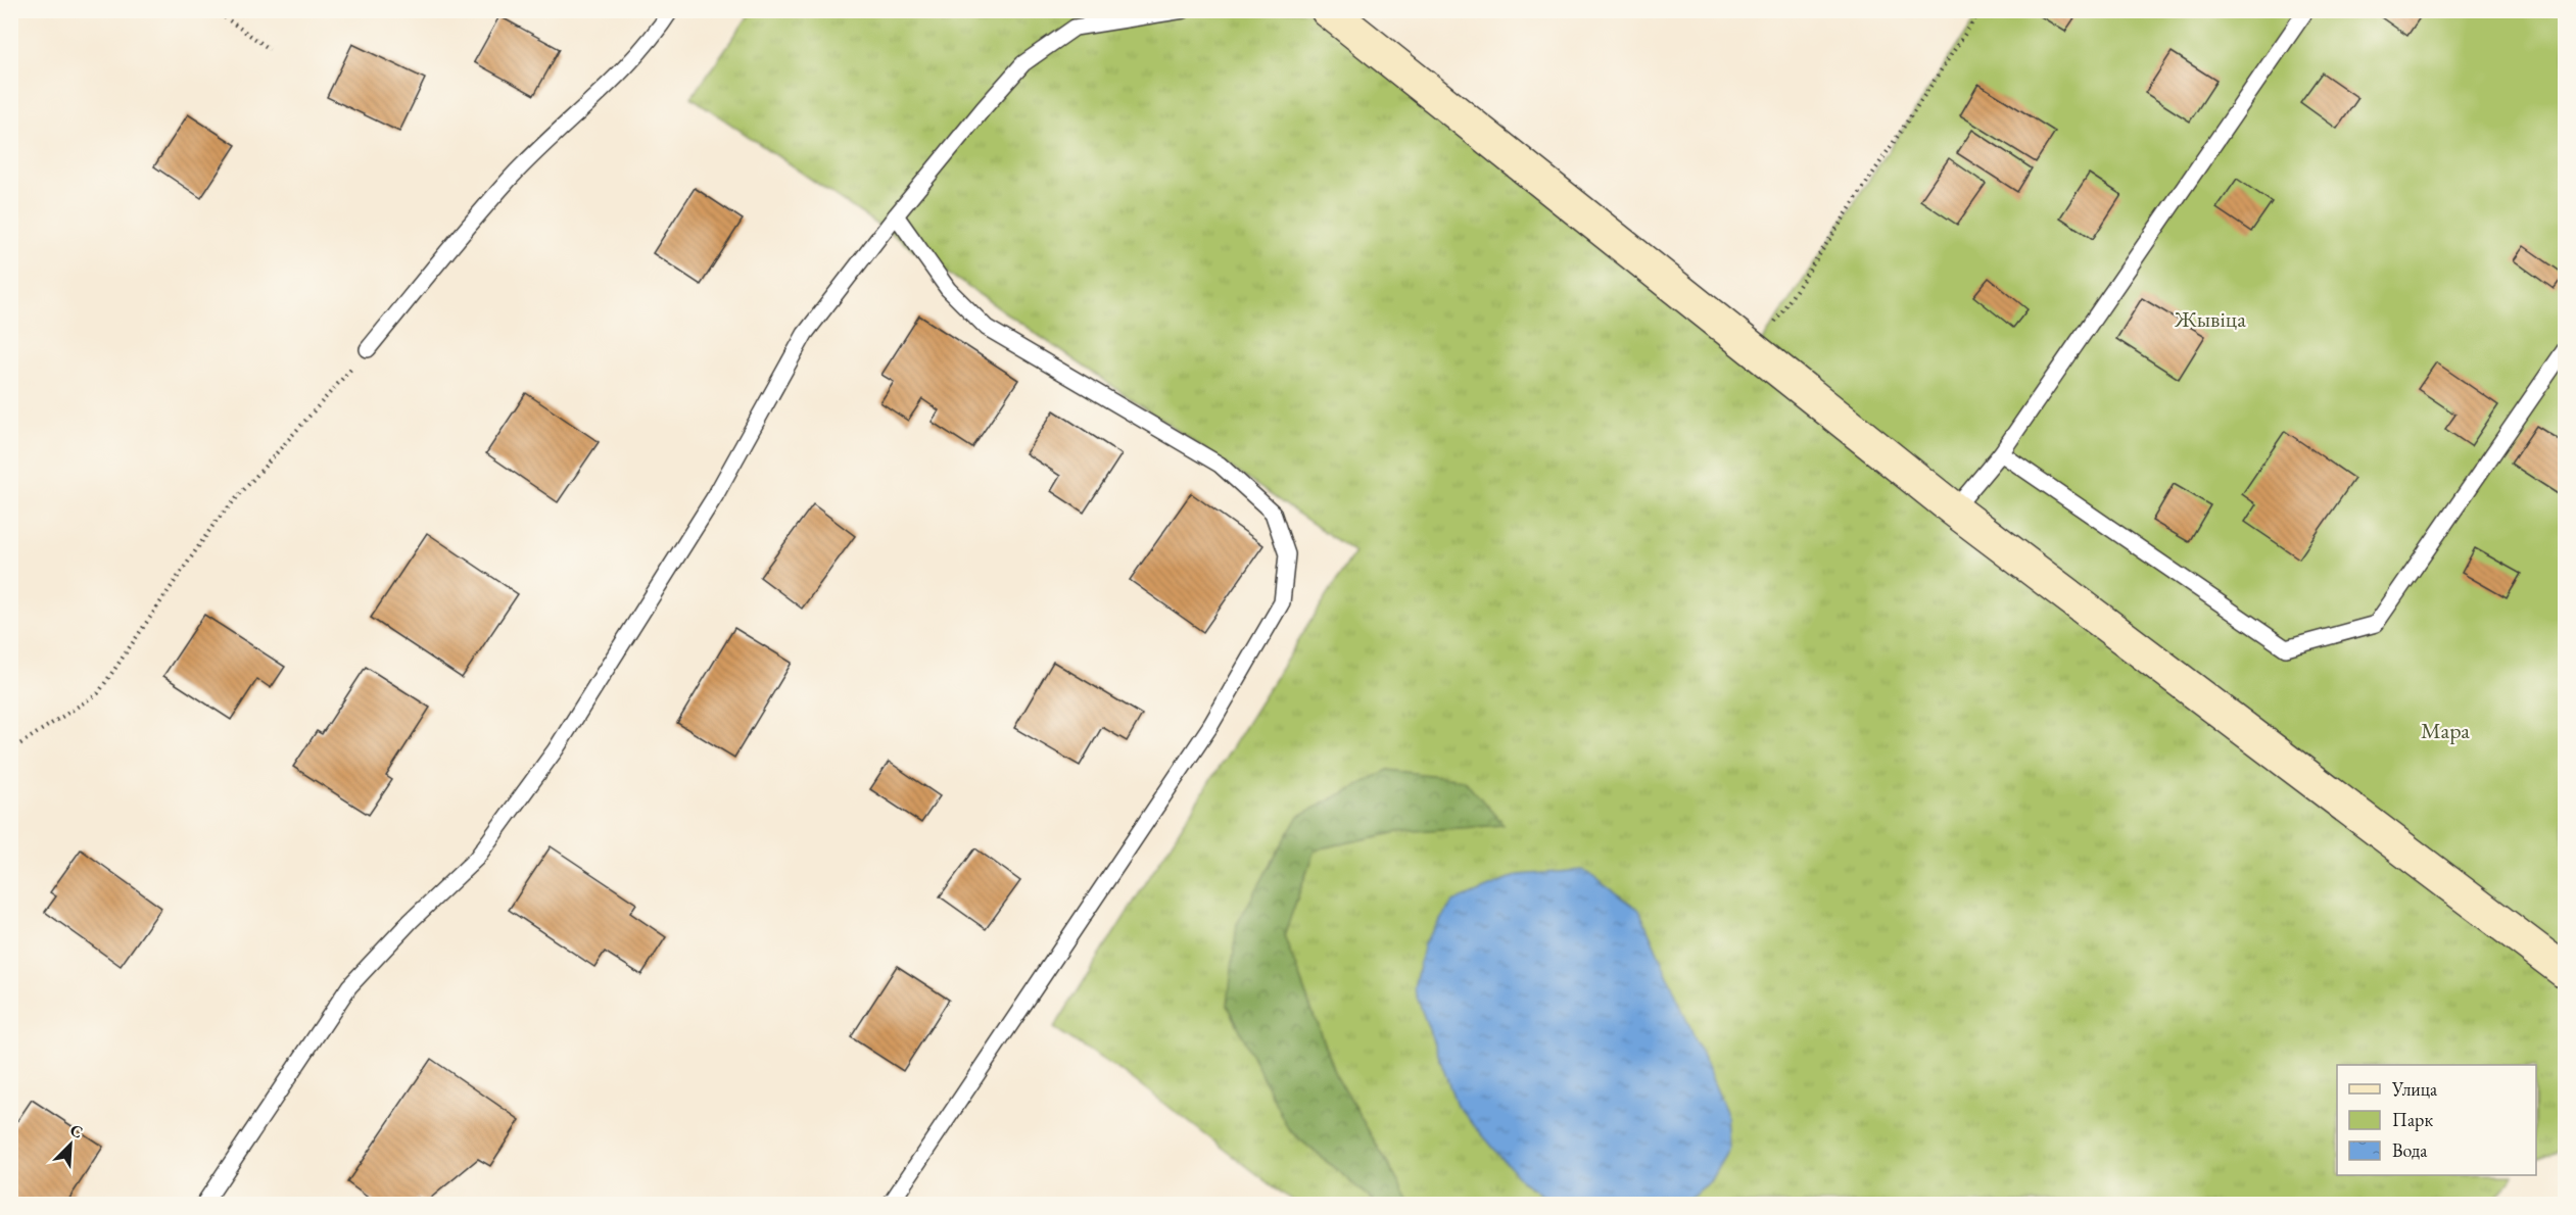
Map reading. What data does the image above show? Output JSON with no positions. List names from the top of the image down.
{
  "parks": ["Жывіца", "Мара"],
  "legend": ["Улица", "Парк", "Вода"],
  "north": "top right"
}
